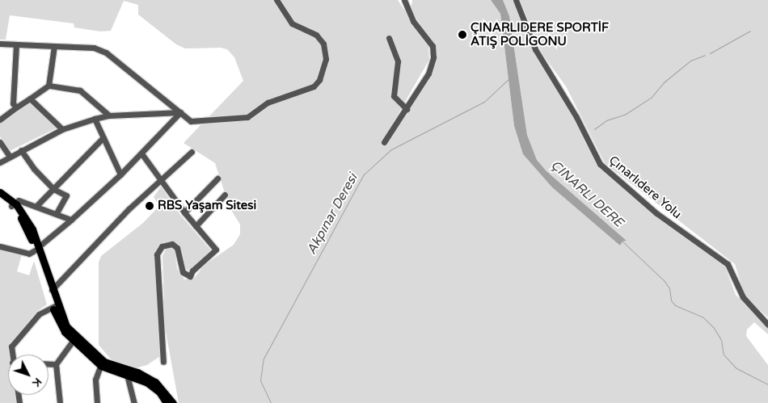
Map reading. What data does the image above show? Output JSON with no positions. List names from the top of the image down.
{
  "streets": {
    "street": ["Çınarlıdere Yolu"]
  },
  "water": ["ÇINARLI DERE", "Akpınar Deresi"],
  "places": ["ÇINARLIDERE SPORTİF ATIŞ POLİGONU", "RBS Yaşam Sitesi"],
  "north": "bottom right"
}
